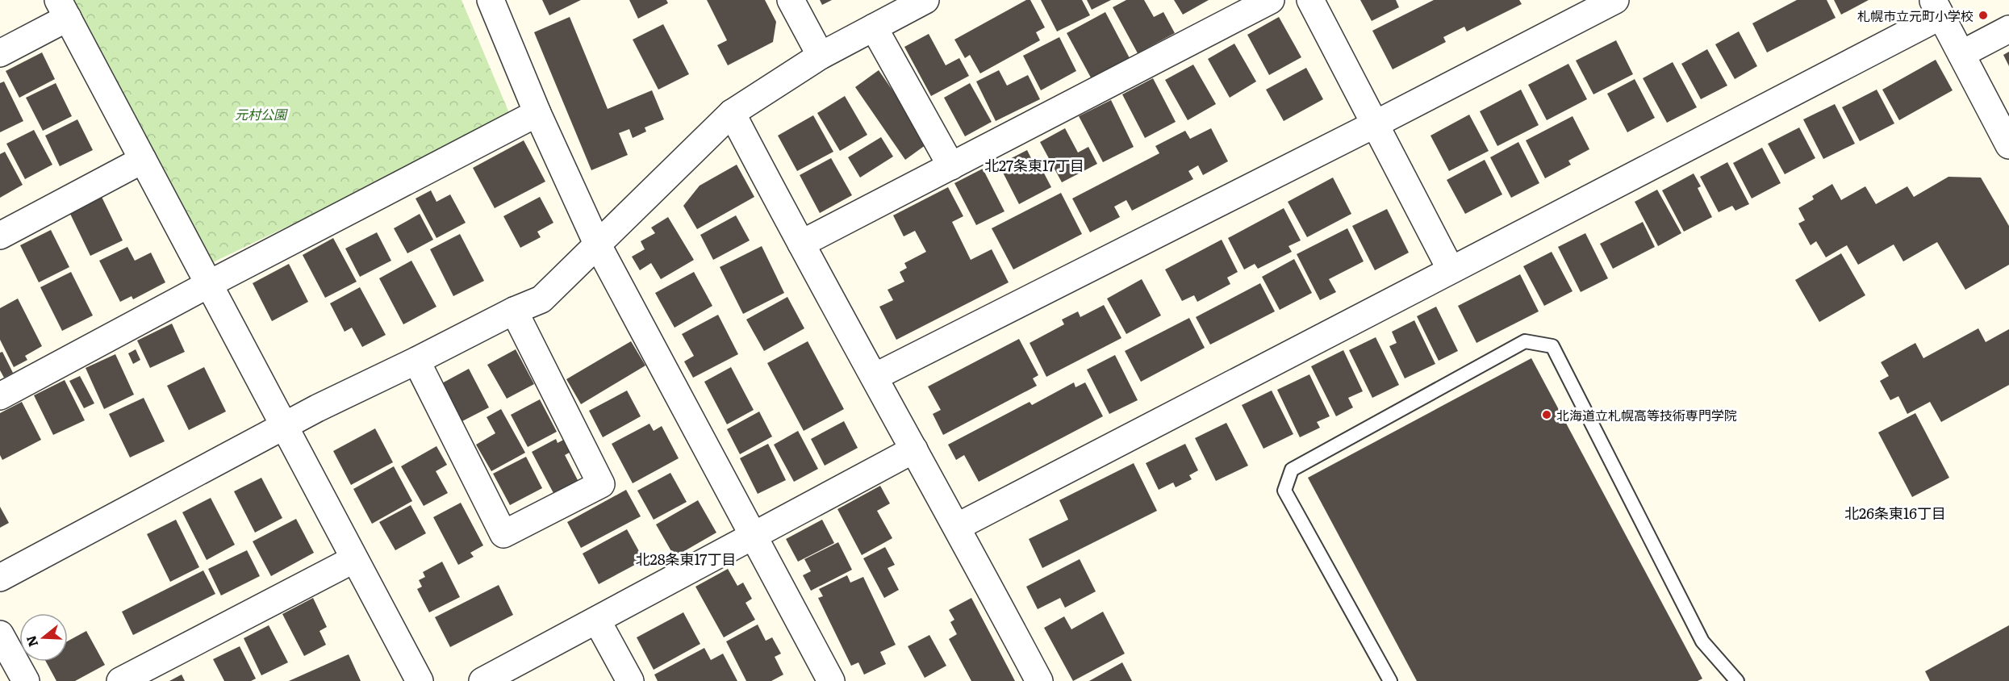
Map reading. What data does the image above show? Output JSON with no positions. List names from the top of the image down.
{
  "districts": ["北27条東17丁目", "北26条東16丁目", "北28条東17丁目"],
  "parks": ["元村公園"],
  "places": ["札幌市立元町小学校", "北海道立札幌高等技術専門学院"],
  "north": "left"
}
